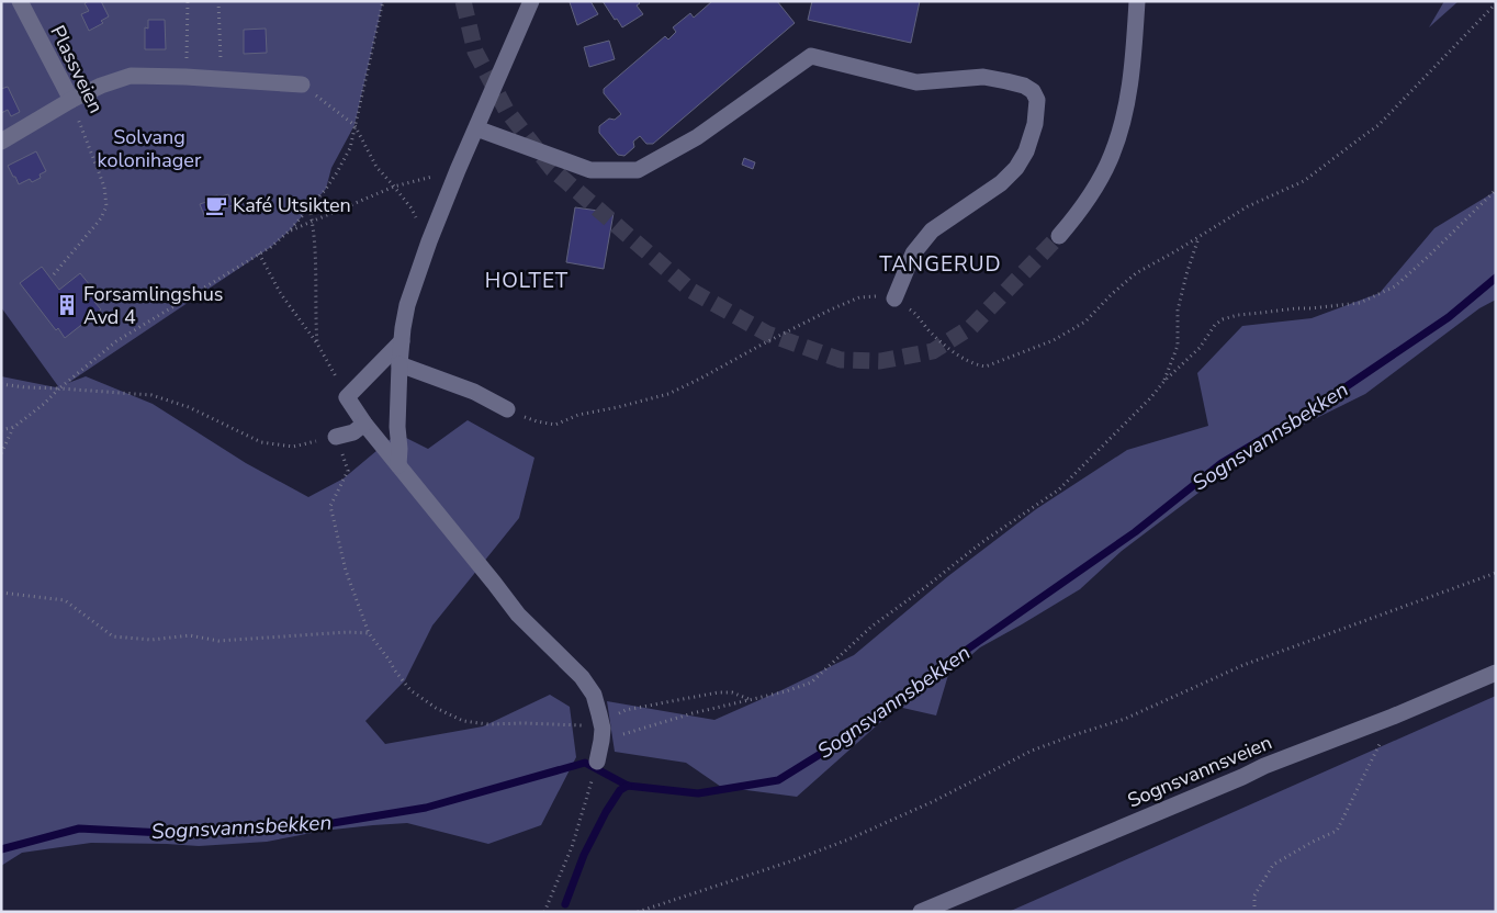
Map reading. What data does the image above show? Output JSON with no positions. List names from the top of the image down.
{
  "streets": {
    "street": ["Plassveien", "Sognsvannsveien"]
  },
  "districts": ["TANGERUD", "HOLTET"],
  "water": ["Sognsvannsbekken"],
  "parks": ["Solvang kolonihager"],
  "places": {
    "cafe": ["Kafé Utsikten"],
    "building": ["Forsamlingshus Avd 4"]
  }
}
